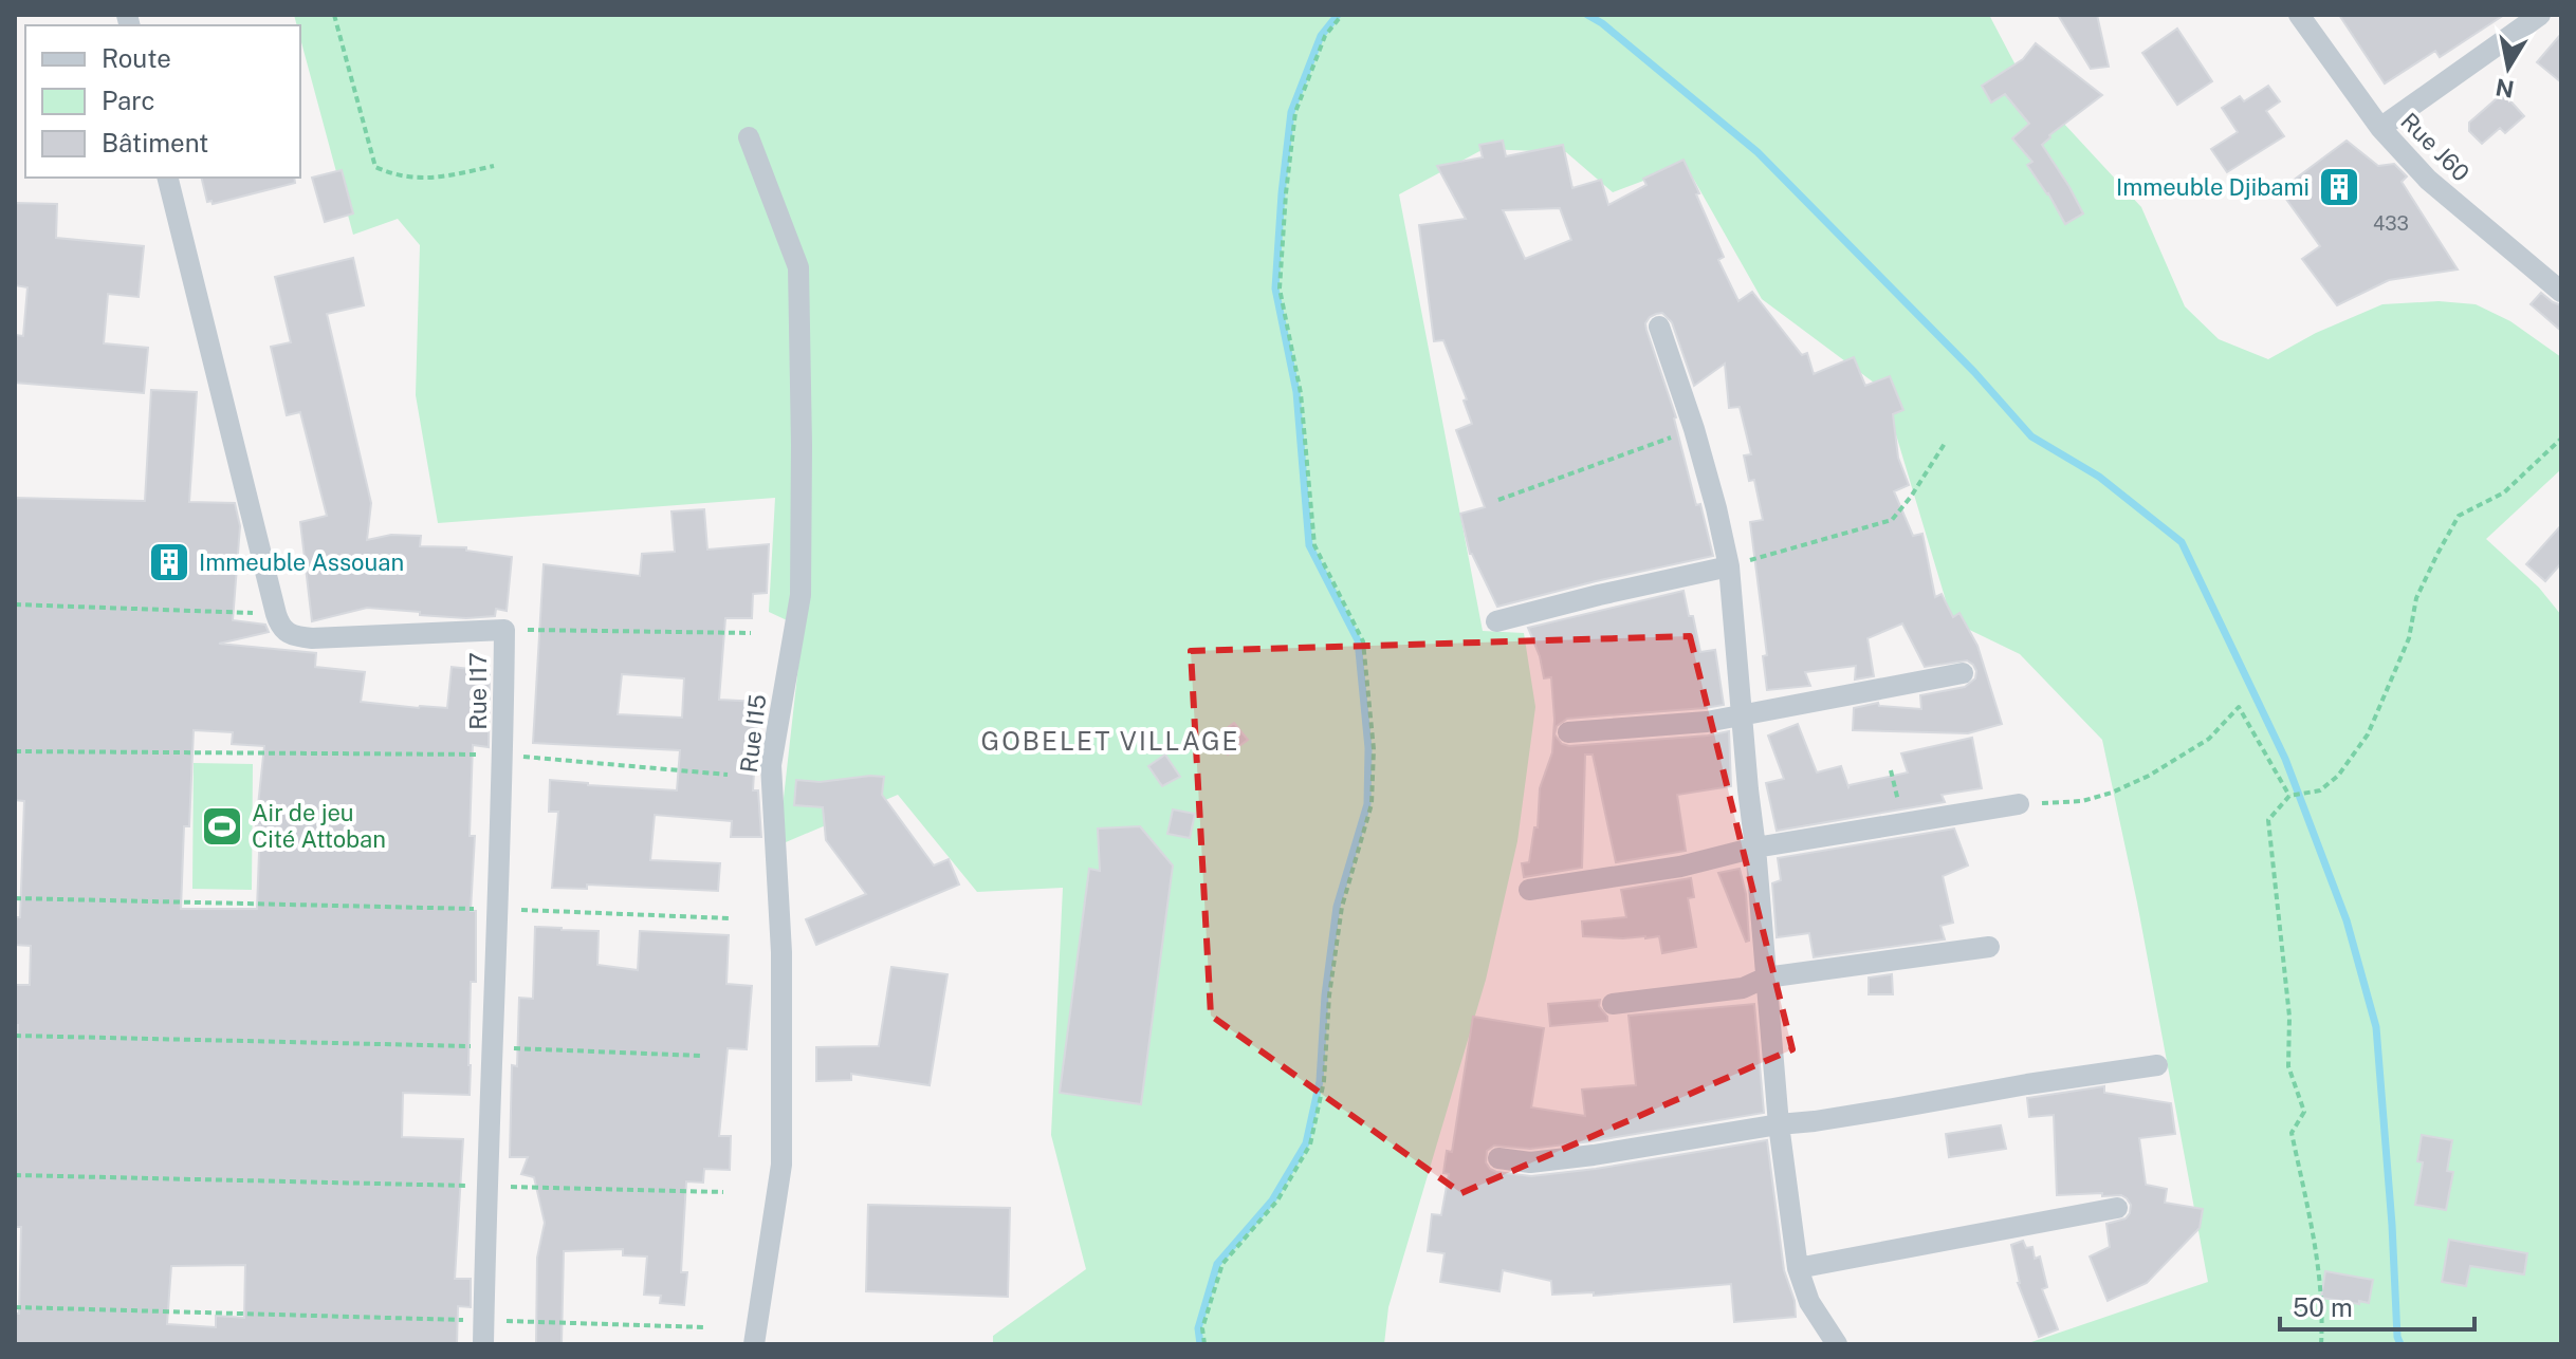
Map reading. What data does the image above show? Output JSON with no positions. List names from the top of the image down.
{
  "streets": {
    "street": ["Rue J60", "Rue I17", "Rue I15"]
  },
  "districts": ["GOBELET VILLAGE"],
  "places": {
    "building": ["Immeuble Djibami", "Immeuble Assouan"],
    "sports": ["Air de jeu Cité Attoban"]
  },
  "house_numbers": ["433"],
  "legend": ["Route", "Parc", "Bâtiment"],
  "scale_bar": "50 m",
  "north": "bottom"
}
